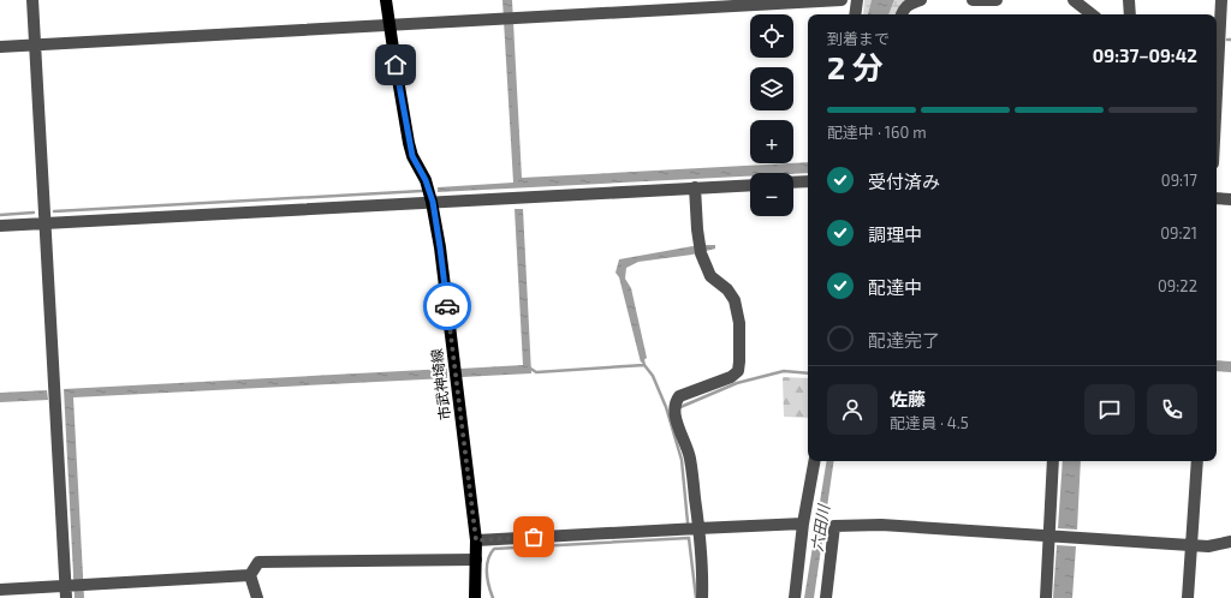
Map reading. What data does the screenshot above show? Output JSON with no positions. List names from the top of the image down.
{
  "streets": {
    "main road": ["市武神埼線"]
  },
  "water": ["六田川"],
  "page": {
    "map_buttons": ["+", "−"],
    "heading": ["2 分", "到着まで", "09:37–09:42"],
    "panel": ["佐藤", "配達員 · 4.5"],
    "bar": "配達中 · 160 m",
    "list": [
      ["受付済み", "09:17"],
      ["調理中", "09:21"],
      ["配達中", "09:22"],
      "配達完了"
    ]
  }
}
